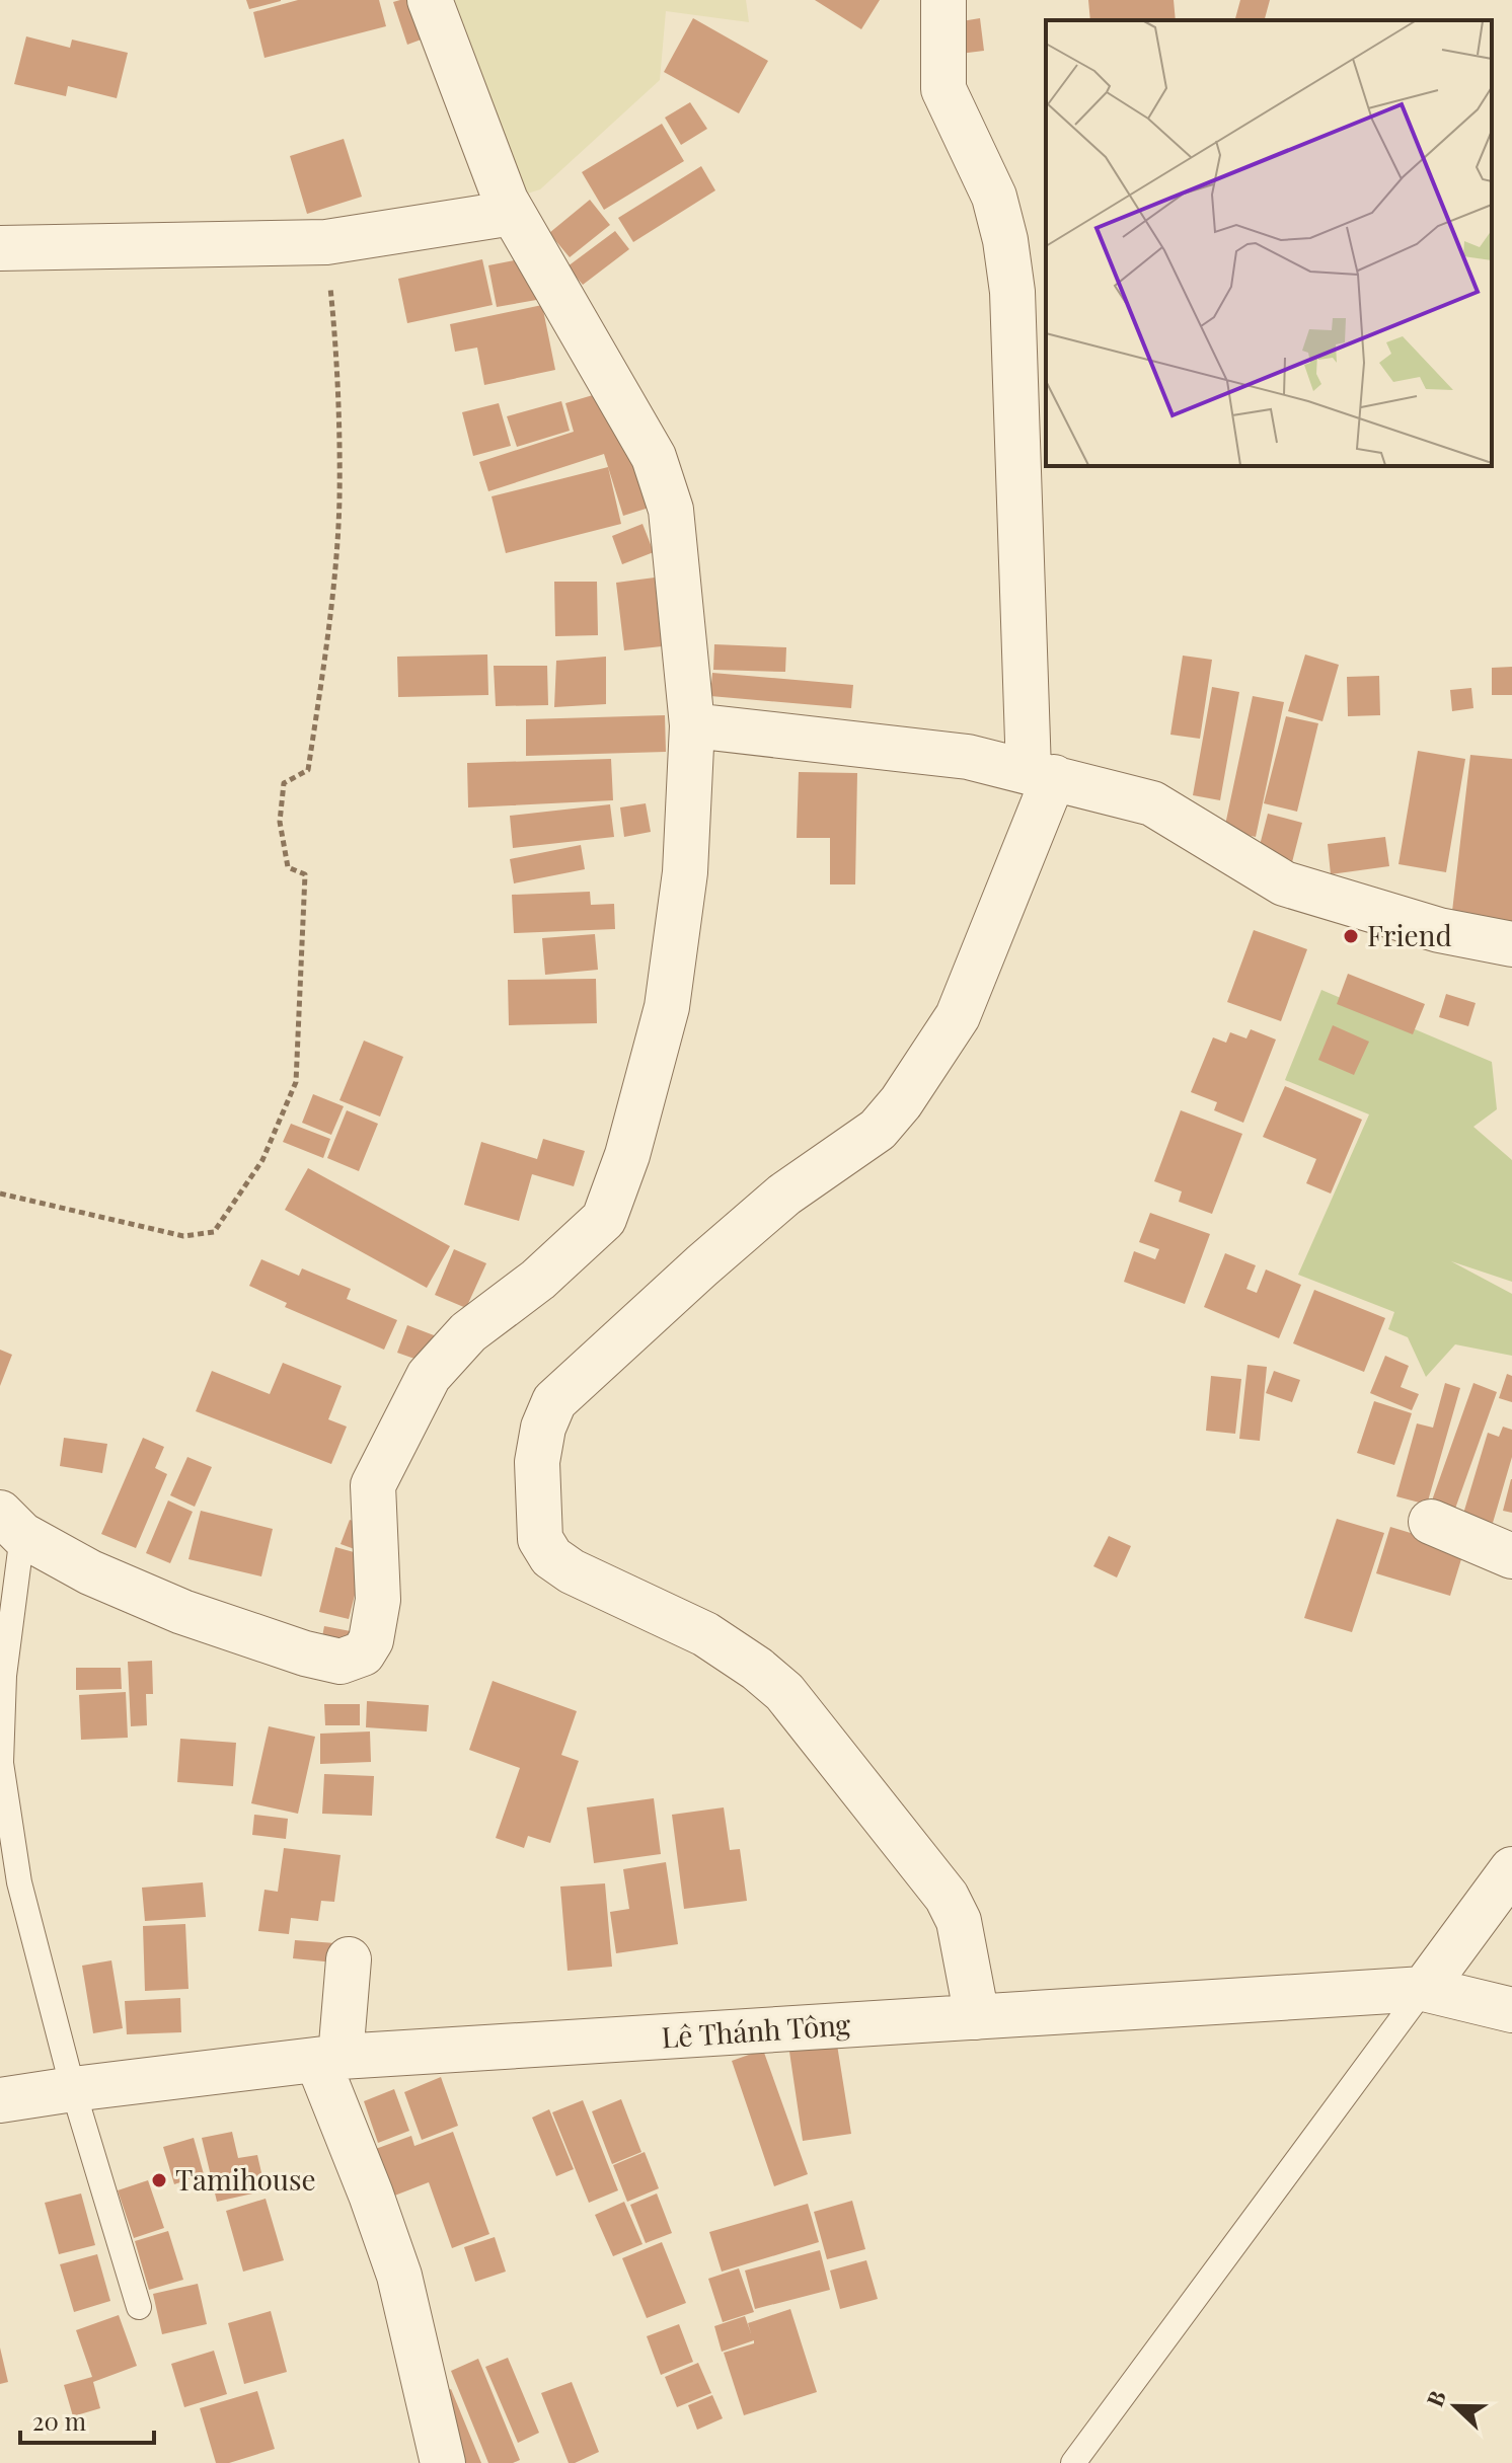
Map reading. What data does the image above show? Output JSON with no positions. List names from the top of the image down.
{
  "streets": {
    "street": ["Lê Thánh Tông"]
  },
  "places": ["Friend", "Tamihouse"],
  "scale_bar": "20 m",
  "north": "left"
}
